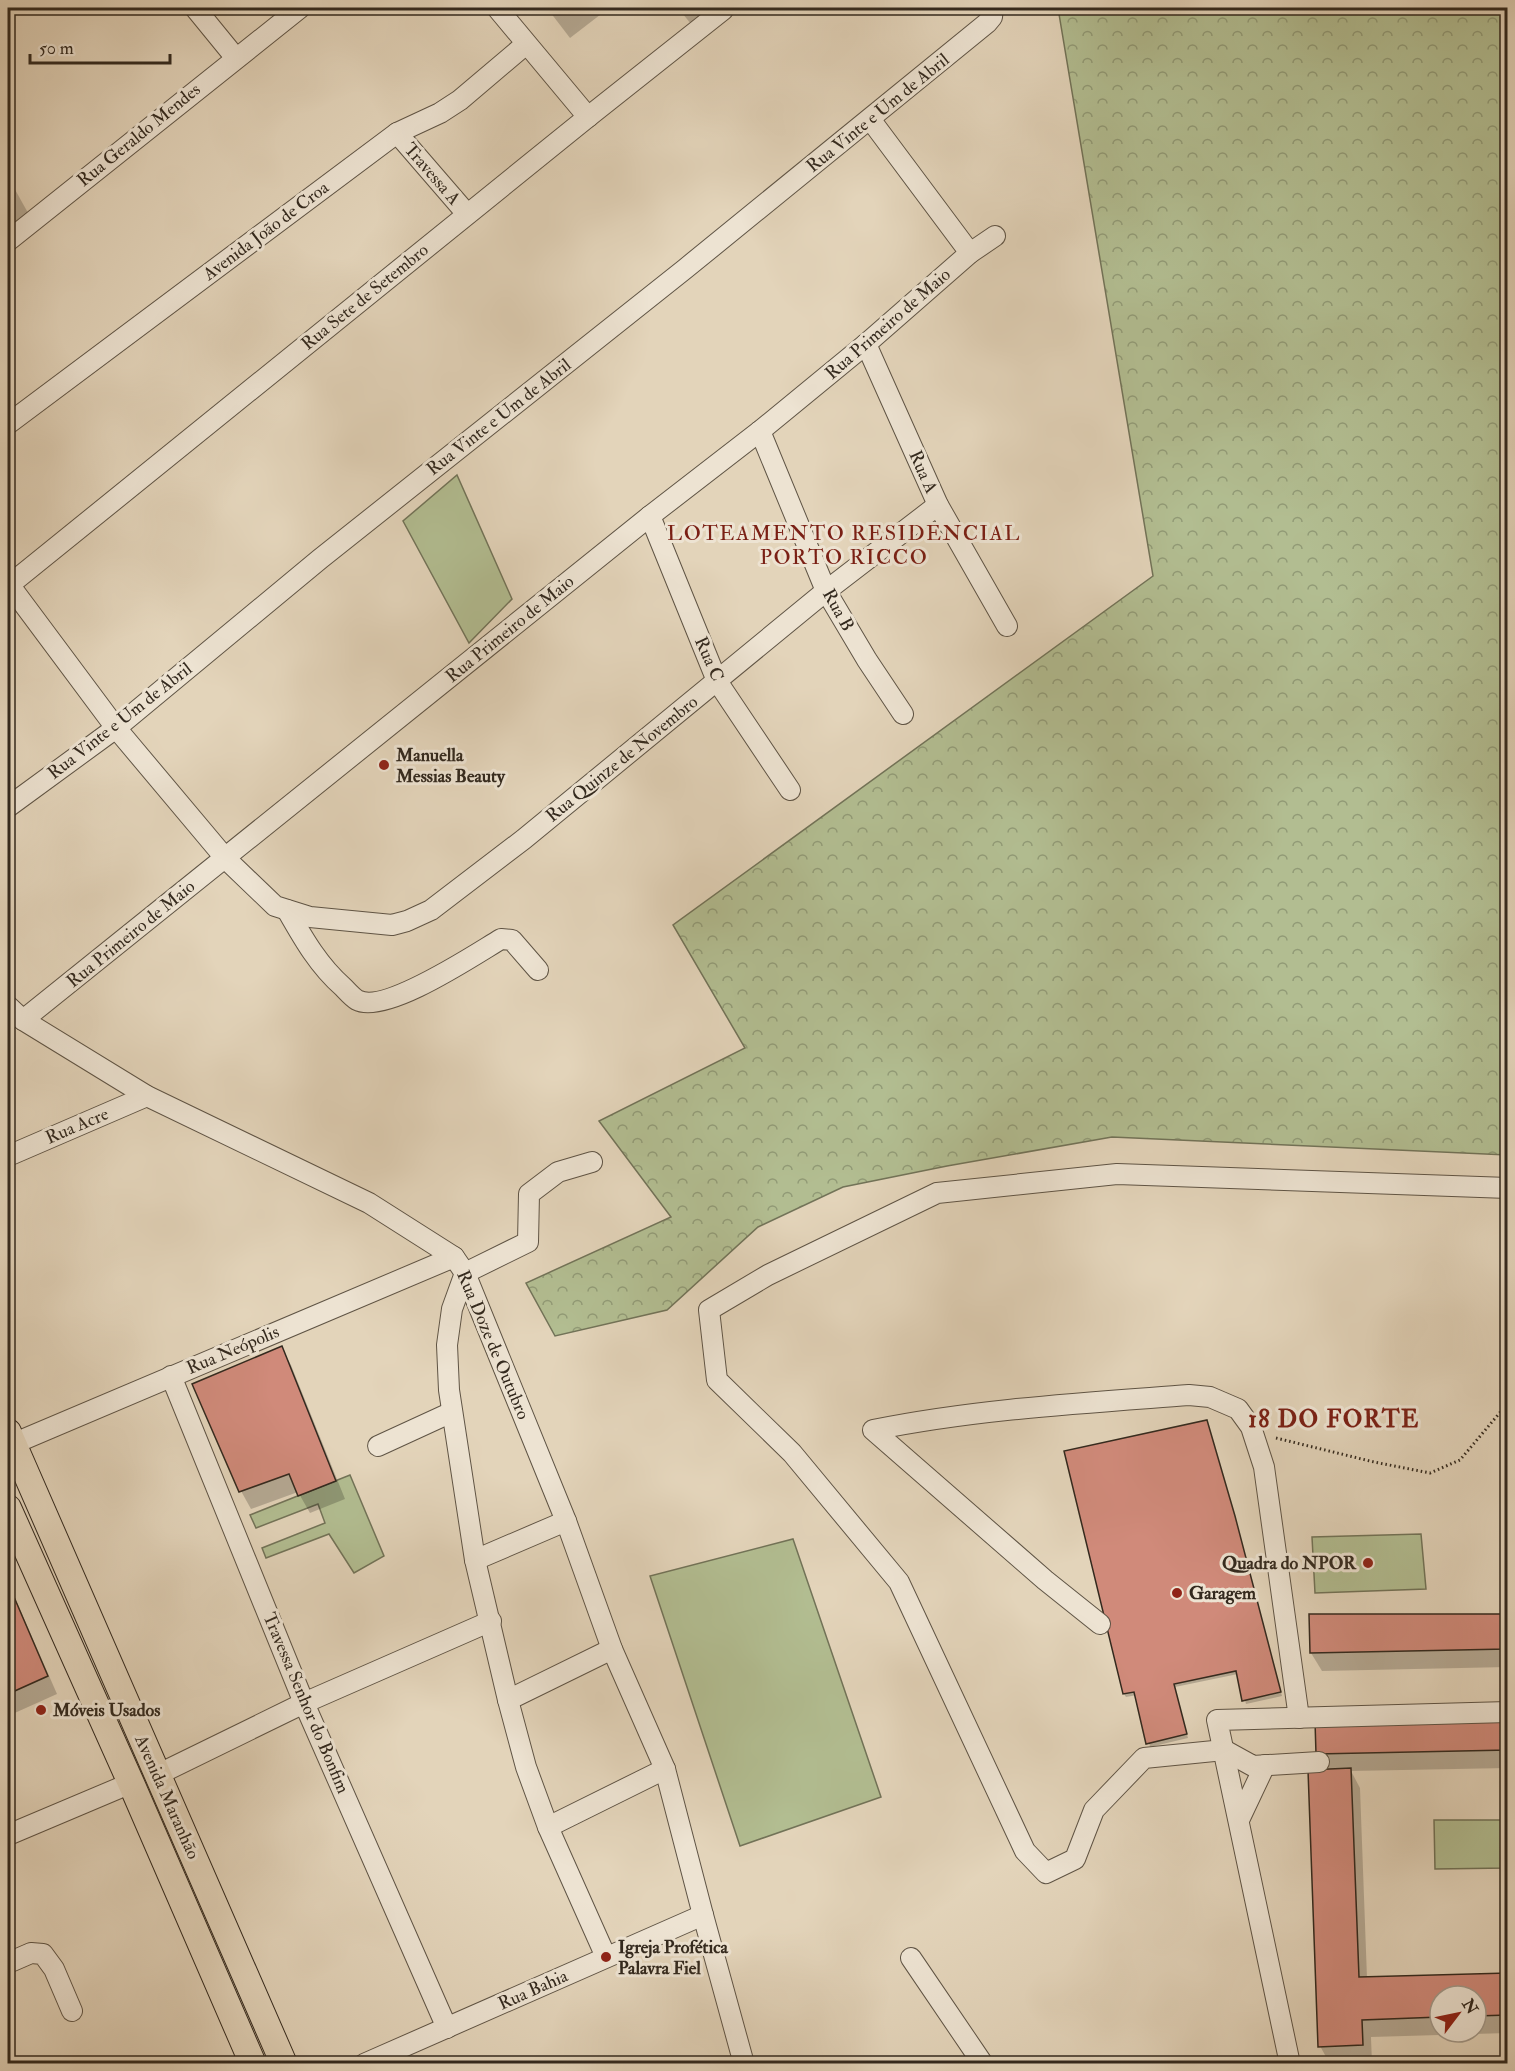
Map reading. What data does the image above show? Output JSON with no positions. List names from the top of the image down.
{
  "streets": {
    "main road": ["Avenida Maranhão"],
    "street": [
      "Rua Vinte e Um de Abril",
      "Rua Geraldo Mendes",
      "Travessa A",
      "Avenida João de Croa",
      "Rua Sete de Setembro",
      "Rua Primeiro de Maio",
      "Rua A",
      "Rua B",
      "Rua C",
      "Rua Quinze de Novembro",
      "Rua Acre",
      "Rua Doze de Outubro",
      "Rua Neópolis",
      "Travessa Senhor do Bonfim",
      "Rua Bahia"
    ]
  },
  "crossings": [
    ["Travessa A", "Avenida João de Croa"],
    ["Travessa A", "Rua Sete de Setembro"],
    ["Rua Primeiro de Maio", "Rua A"],
    ["Rua Primeiro de Maio", "Rua B"],
    ["Rua Primeiro de Maio", "Rua C"],
    ["Rua Primeiro de Maio", "Rua Doze de Outubro"],
    ["Rua A", "Rua Quinze de Novembro"],
    ["Rua B", "Rua Quinze de Novembro"],
    ["Rua C", "Rua Quinze de Novembro"],
    ["Rua Acre", "Rua Doze de Outubro"],
    ["Rua Doze de Outubro", "Rua Neópolis"],
    ["Rua Doze de Outubro", "Rua Bahia"],
    ["Rua Neópolis", "Travessa Senhor do Bonfim"],
    ["Rua Neópolis", "Avenida Maranhão"],
    ["Travessa Senhor do Bonfim", "Rua Bahia"]
  ],
  "districts": ["LOTEAMENTO RESIDENCIAL PORTO RICCO", "18 DO FORTE"],
  "places": [
    "Manuella Messias Beauty",
    "Quadra do NPOR",
    "Garagem",
    "Móveis Usados",
    "Igreja Profética Palavra Fiel"
  ],
  "scale_bar": "50 m",
  "north": "top right"
}
